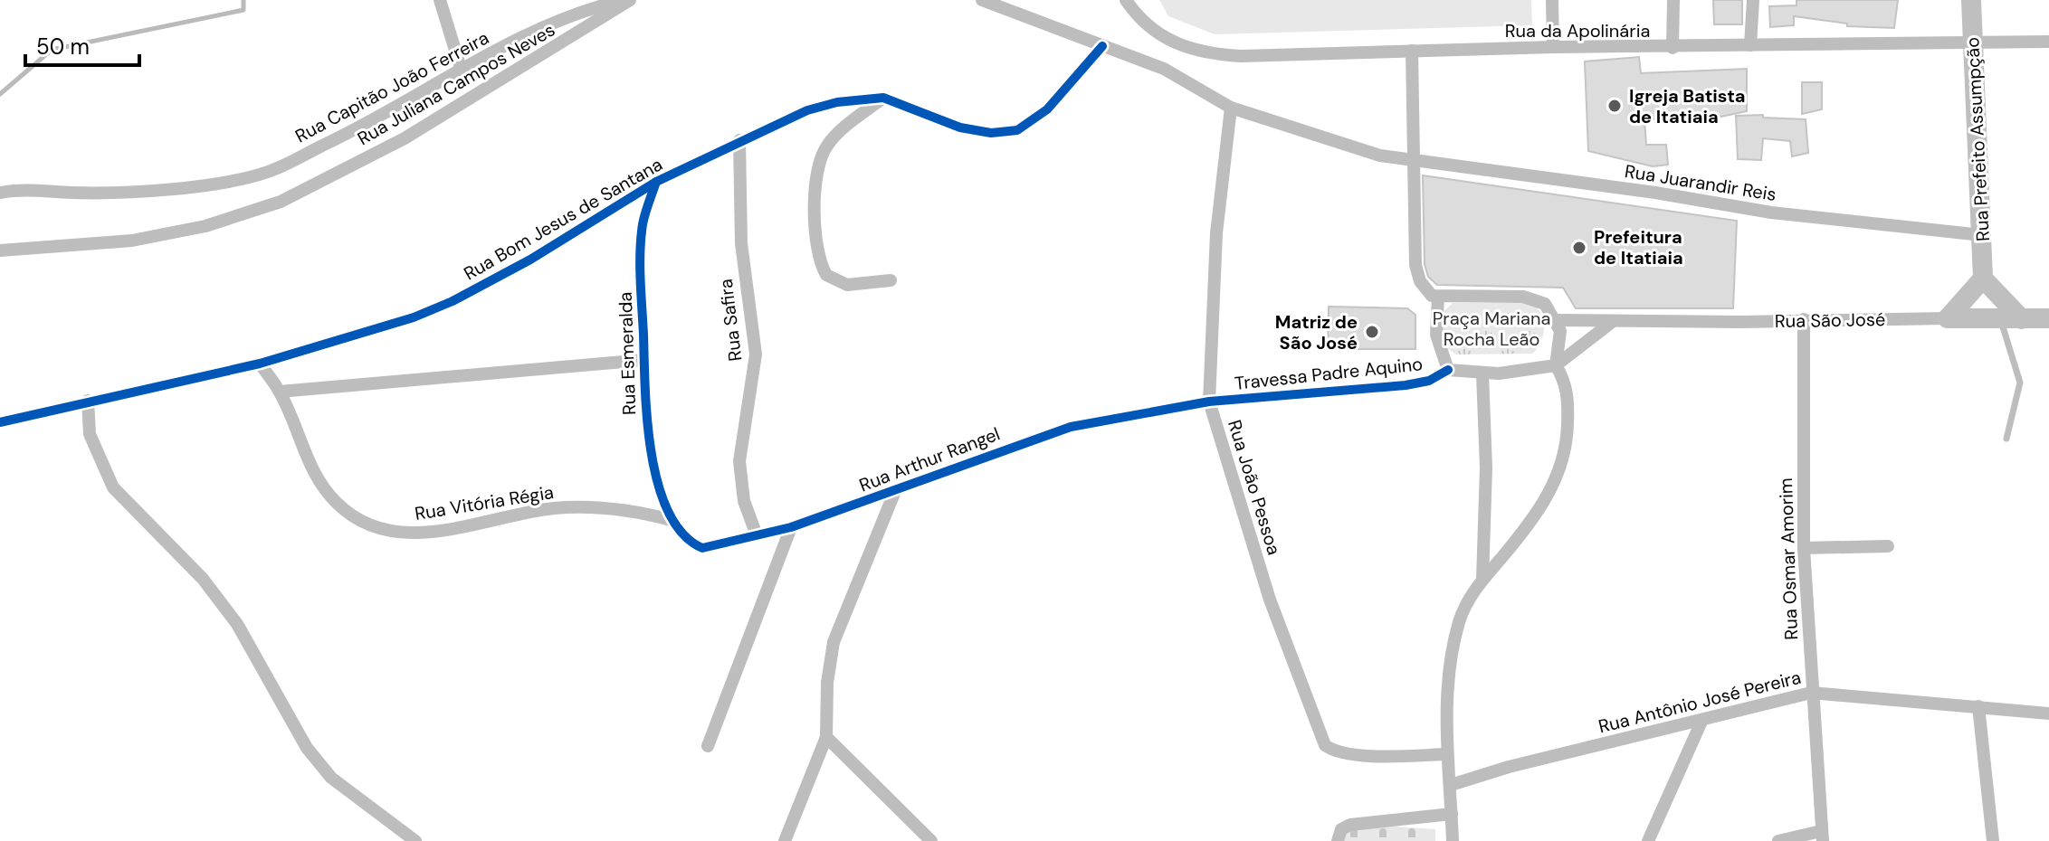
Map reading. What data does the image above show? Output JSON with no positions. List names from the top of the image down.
{
  "streets": {
    "street": [
      "Rua da Apolinária",
      "Rua Juliana Campos Neves",
      "Rua Capitão João Ferreira",
      "Rua Prefeito Assumpção",
      "Rua Juarandir Reis",
      "Rua Bom Jesus de Santana",
      "Rua Safira",
      "Rua São José",
      "Rua Esmeralda",
      "Travessa Padre Aquino",
      "Rua Arthur Rangel",
      "Rua João Pessoa",
      "Rua Vitória Régia",
      "Rua Osmar Amorim",
      "Rua Antônio José Pereira"
    ]
  },
  "crossings": [
    ["Rua da Apolinária", "Rua Prefeito Assumpção"],
    ["Rua Prefeito Assumpção", "Rua Juarandir Reis"],
    ["Rua Bom Jesus de Santana", "Rua Safira"],
    ["Rua Bom Jesus de Santana", "Rua Esmeralda"],
    ["Rua Bom Jesus de Santana", "Rua Vitória Régia"],
    ["Rua Safira", "Rua Arthur Rangel"],
    ["Rua São José", "Rua Osmar Amorim"],
    ["Rua Esmeralda", "Rua Arthur Rangel"],
    ["Rua Esmeralda", "Rua Vitória Régia"],
    ["Travessa Padre Aquino", "Rua Arthur Rangel"],
    ["Travessa Padre Aquino", "Rua João Pessoa"],
    ["Rua Arthur Rangel", "Rua João Pessoa"],
    ["Rua Arthur Rangel", "Rua Vitória Régia"],
    ["Rua Osmar Amorim", "Rua Antônio José Pereira"]
  ],
  "parks": ["Praça Mariana Rocha Leão"],
  "places": ["Igreja Batista de Itatiaia", "Prefeitura de Itatiaia", "Matriz de São José"],
  "scale_bar": "50 m"
}
